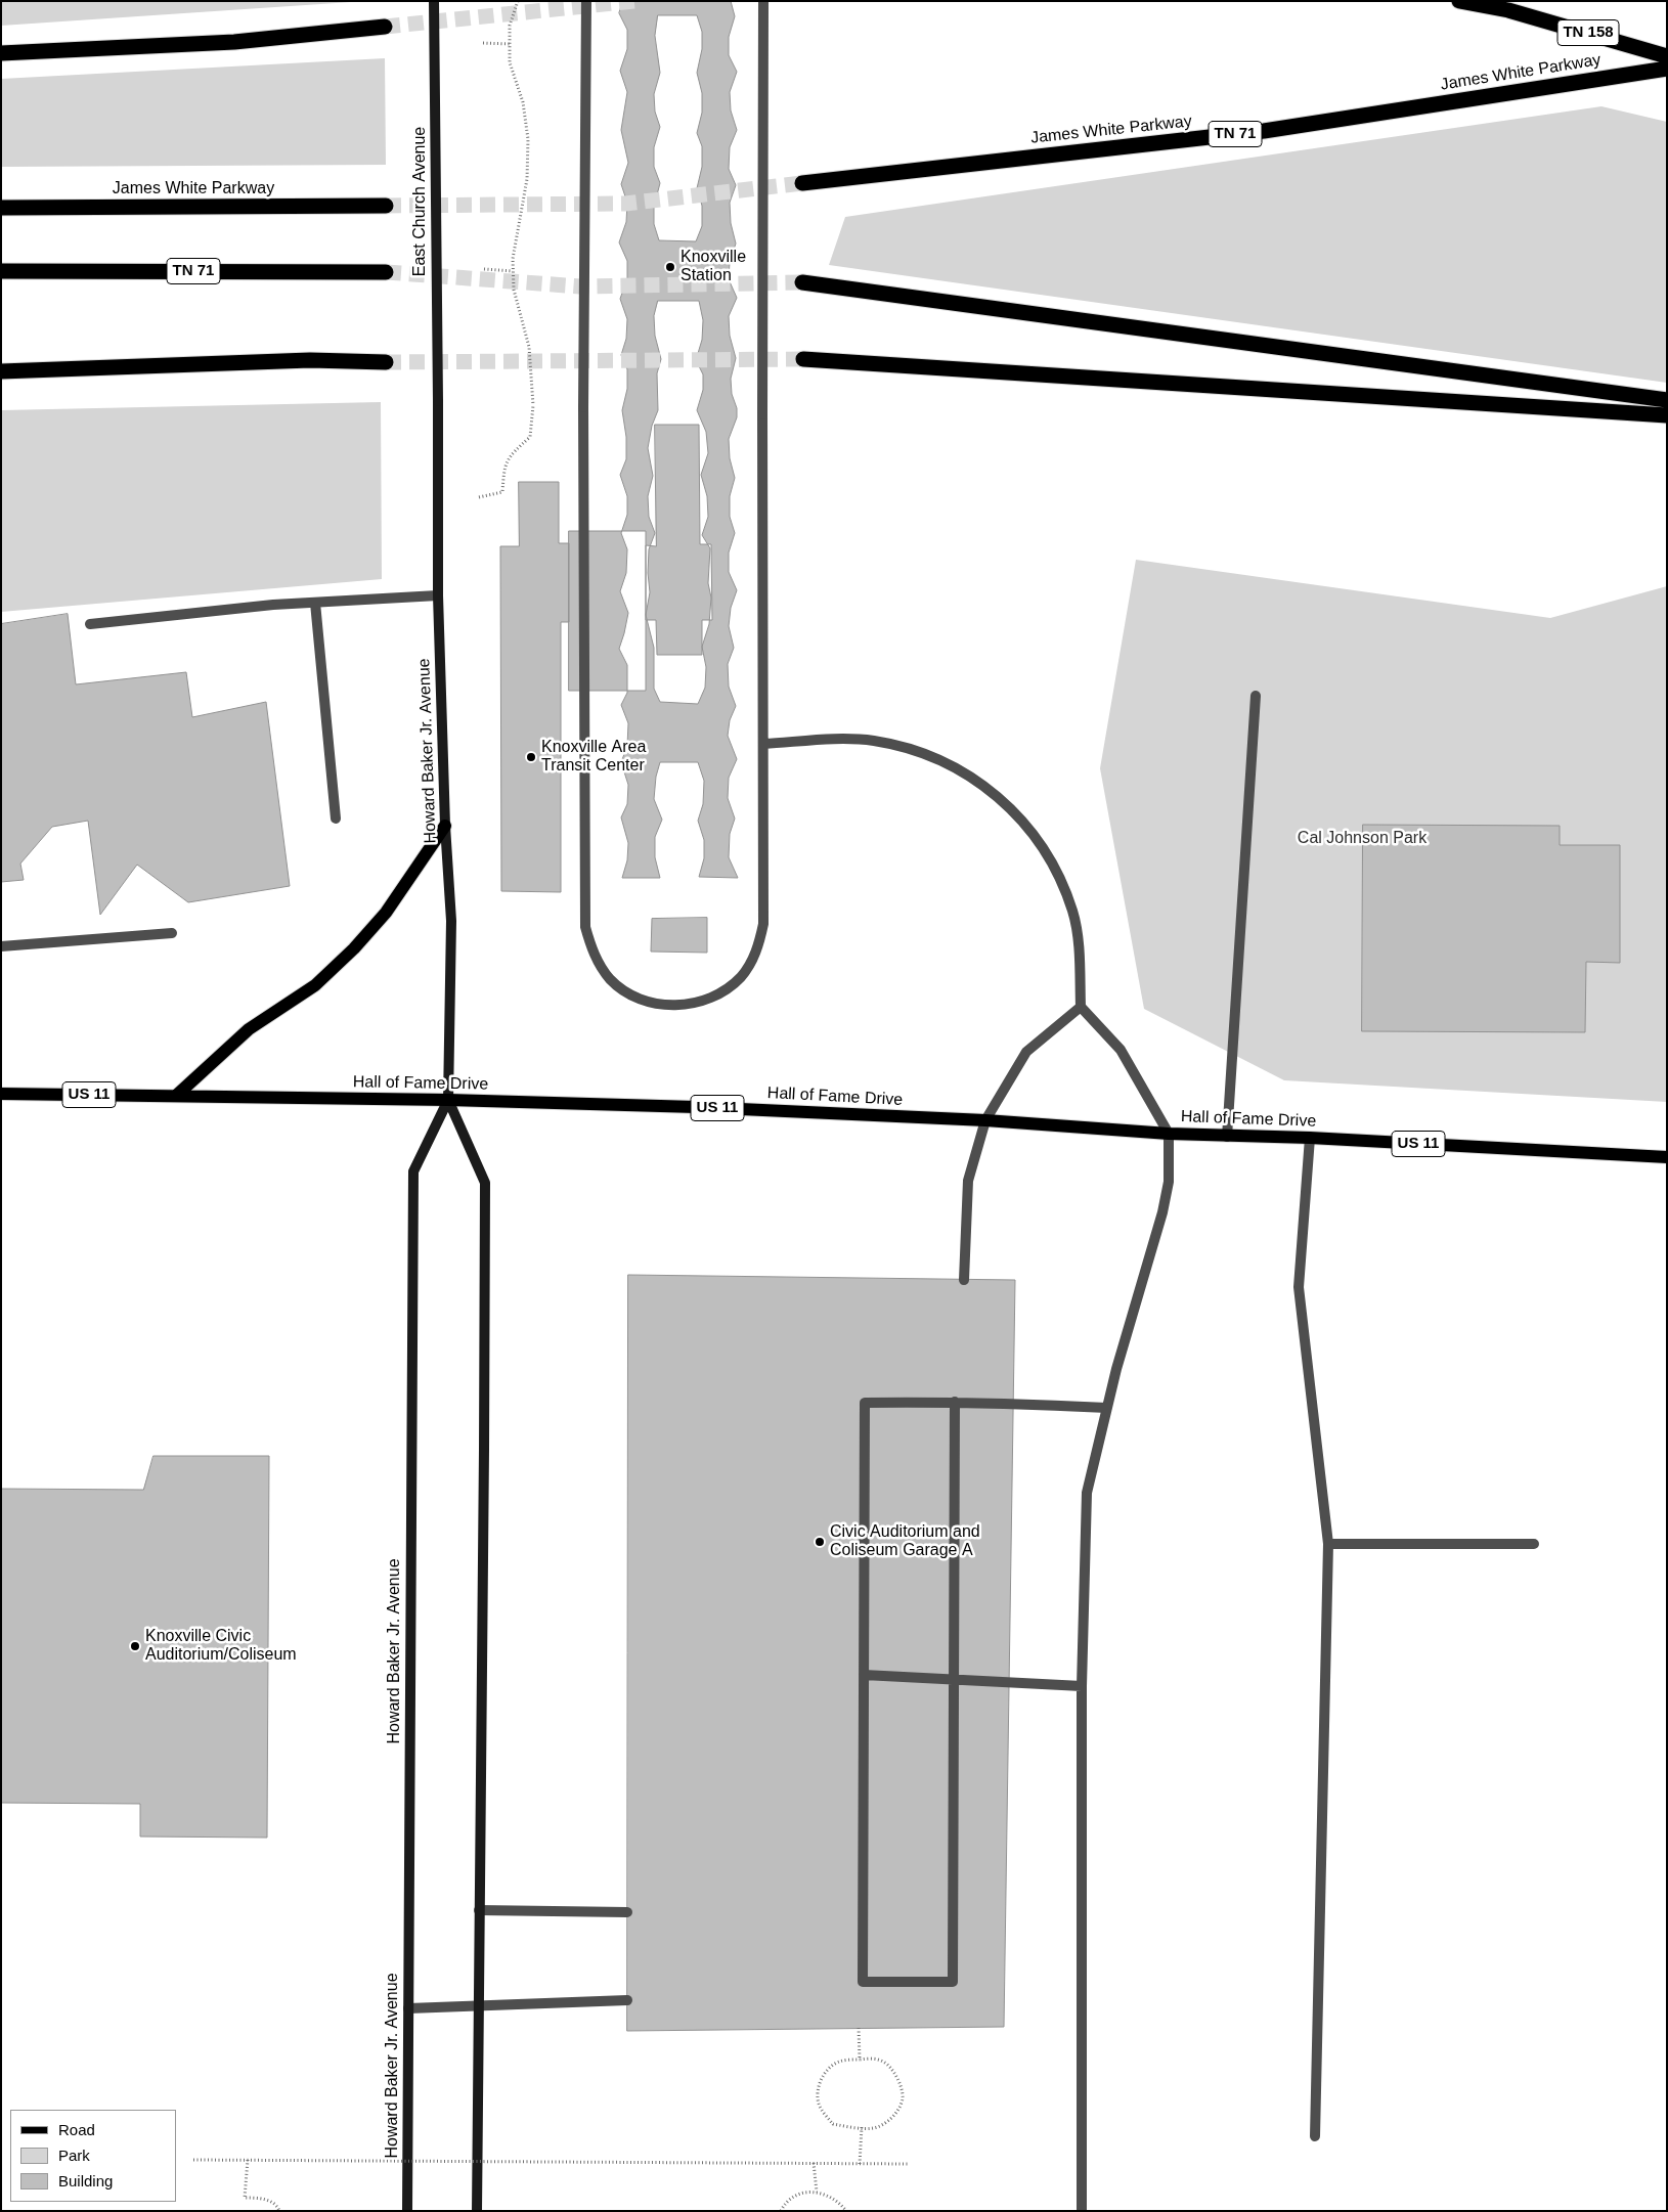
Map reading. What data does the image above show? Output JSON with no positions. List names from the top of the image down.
{
  "streets": {
    "highway": ["TN 158", "James White Parkway", "TN 71"],
    "main road": ["Hall of Fame Drive", "US 11"],
    "street": ["East Church Avenue", "Howard Baker Jr. Avenue"]
  },
  "crossings": [
    ["East Church Avenue", "Howard Baker Jr. Avenue"],
    ["Howard Baker Jr. Avenue", "Hall of Fame Drive"]
  ],
  "parks": ["Cal Johnson Park"],
  "places": [
    "Knoxville Station",
    "Knoxville Area Transit Center",
    "Civic Auditorium and Coliseum Garage A",
    "Knoxville Civic Auditorium/Coliseum"
  ],
  "legend": ["Road", "Park", "Building"]
}
